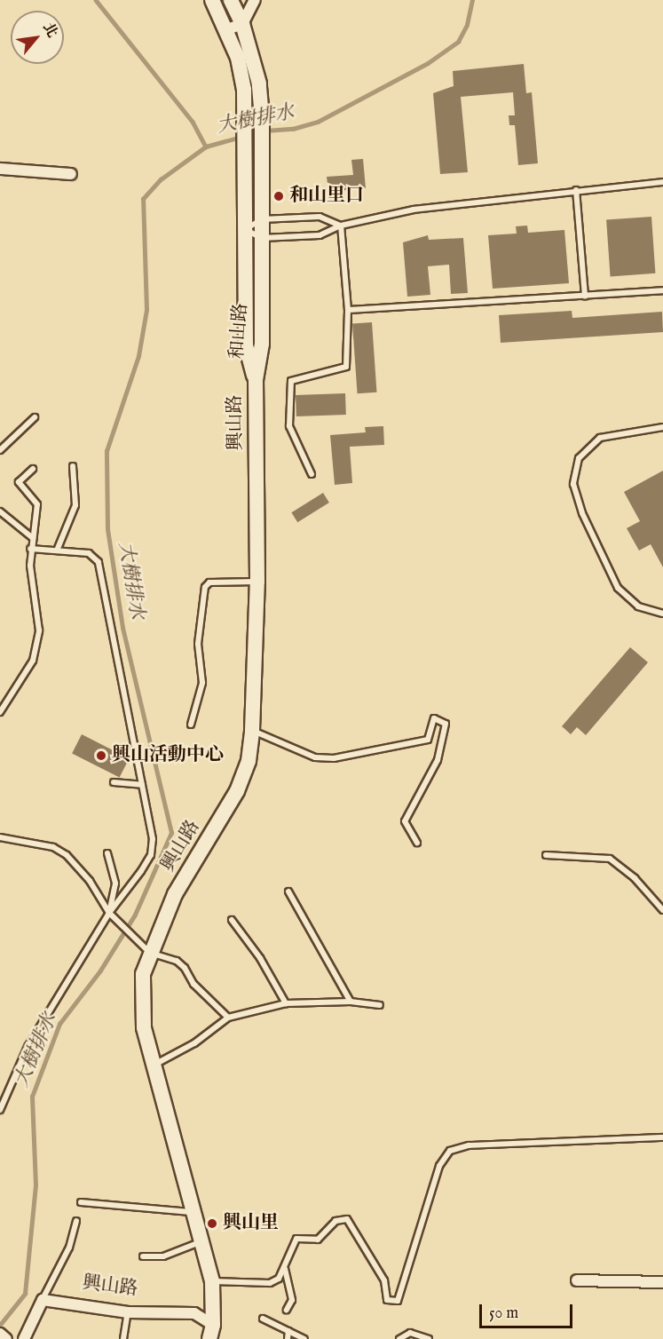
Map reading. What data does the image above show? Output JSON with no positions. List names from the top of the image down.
{
  "streets": {
    "main road": ["和山路", "興山路"]
  },
  "crossings": [
    ["和山路", "興山路"]
  ],
  "water": ["大樹排水"],
  "places": ["和山里口", "興山活動中心", "興山里"],
  "scale_bar": "50 m",
  "north": "top right"
}
